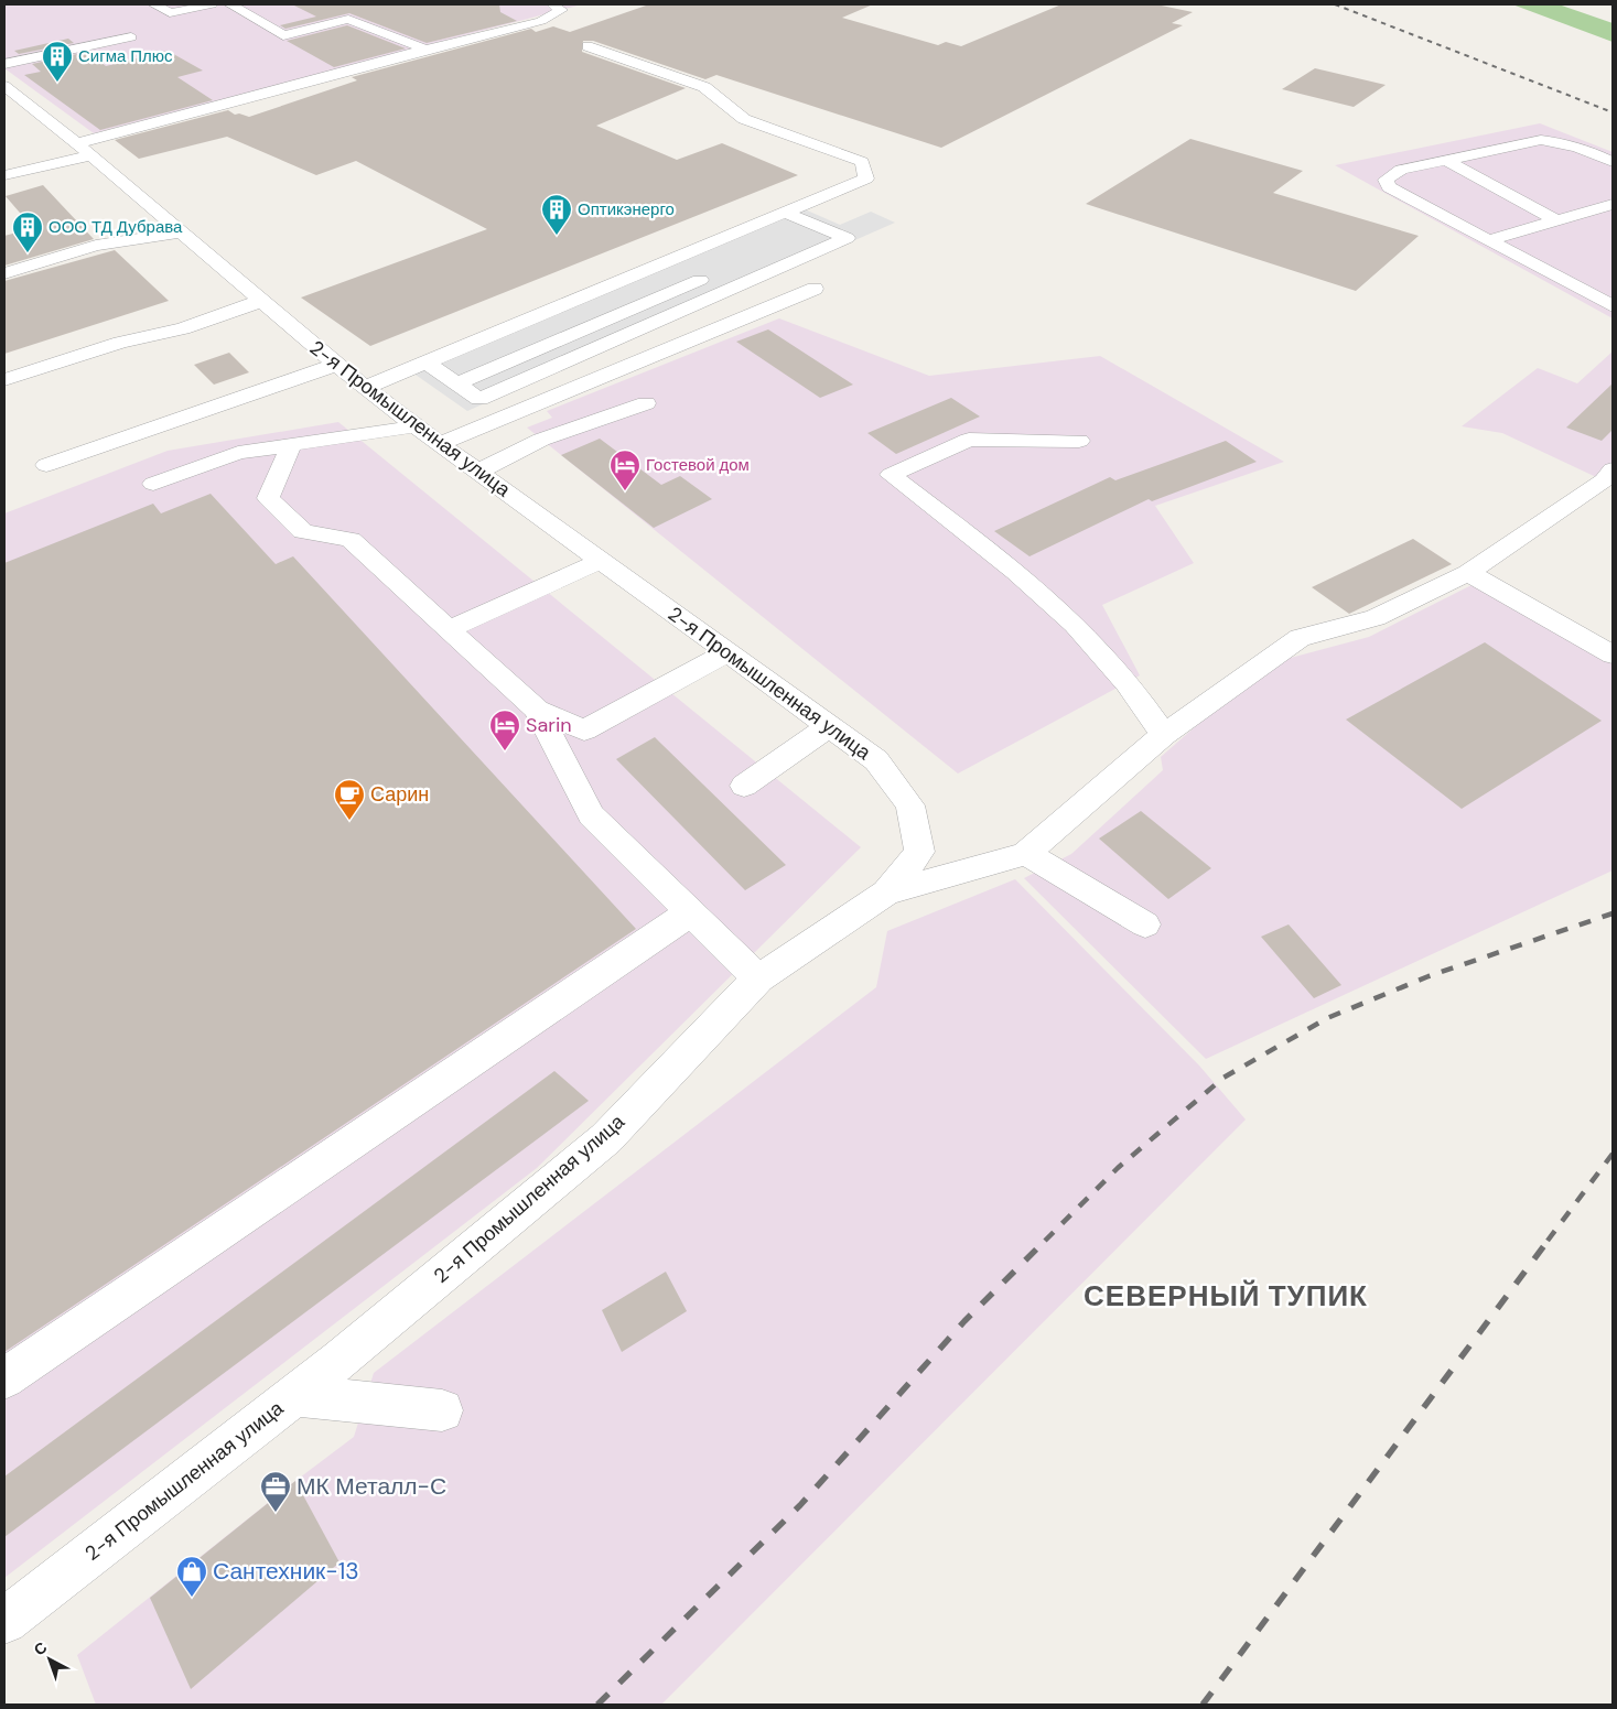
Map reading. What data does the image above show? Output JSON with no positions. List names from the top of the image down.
{
  "streets": {
    "street": ["2-я Промышленная улица"]
  },
  "districts": ["СЕВЕРНЫЙ ТУПИК"],
  "places": {
    "building": ["Сигма Плюс", "Оптикэнерго", "ООО ТД Дубрава"],
    "hotel": ["Гостевой дом", "Sarin"],
    "cafe": ["Сарин"],
    "office": ["МК Металл-С"],
    "shop": ["Сантехник-13"]
  },
  "north": "top left"
}
